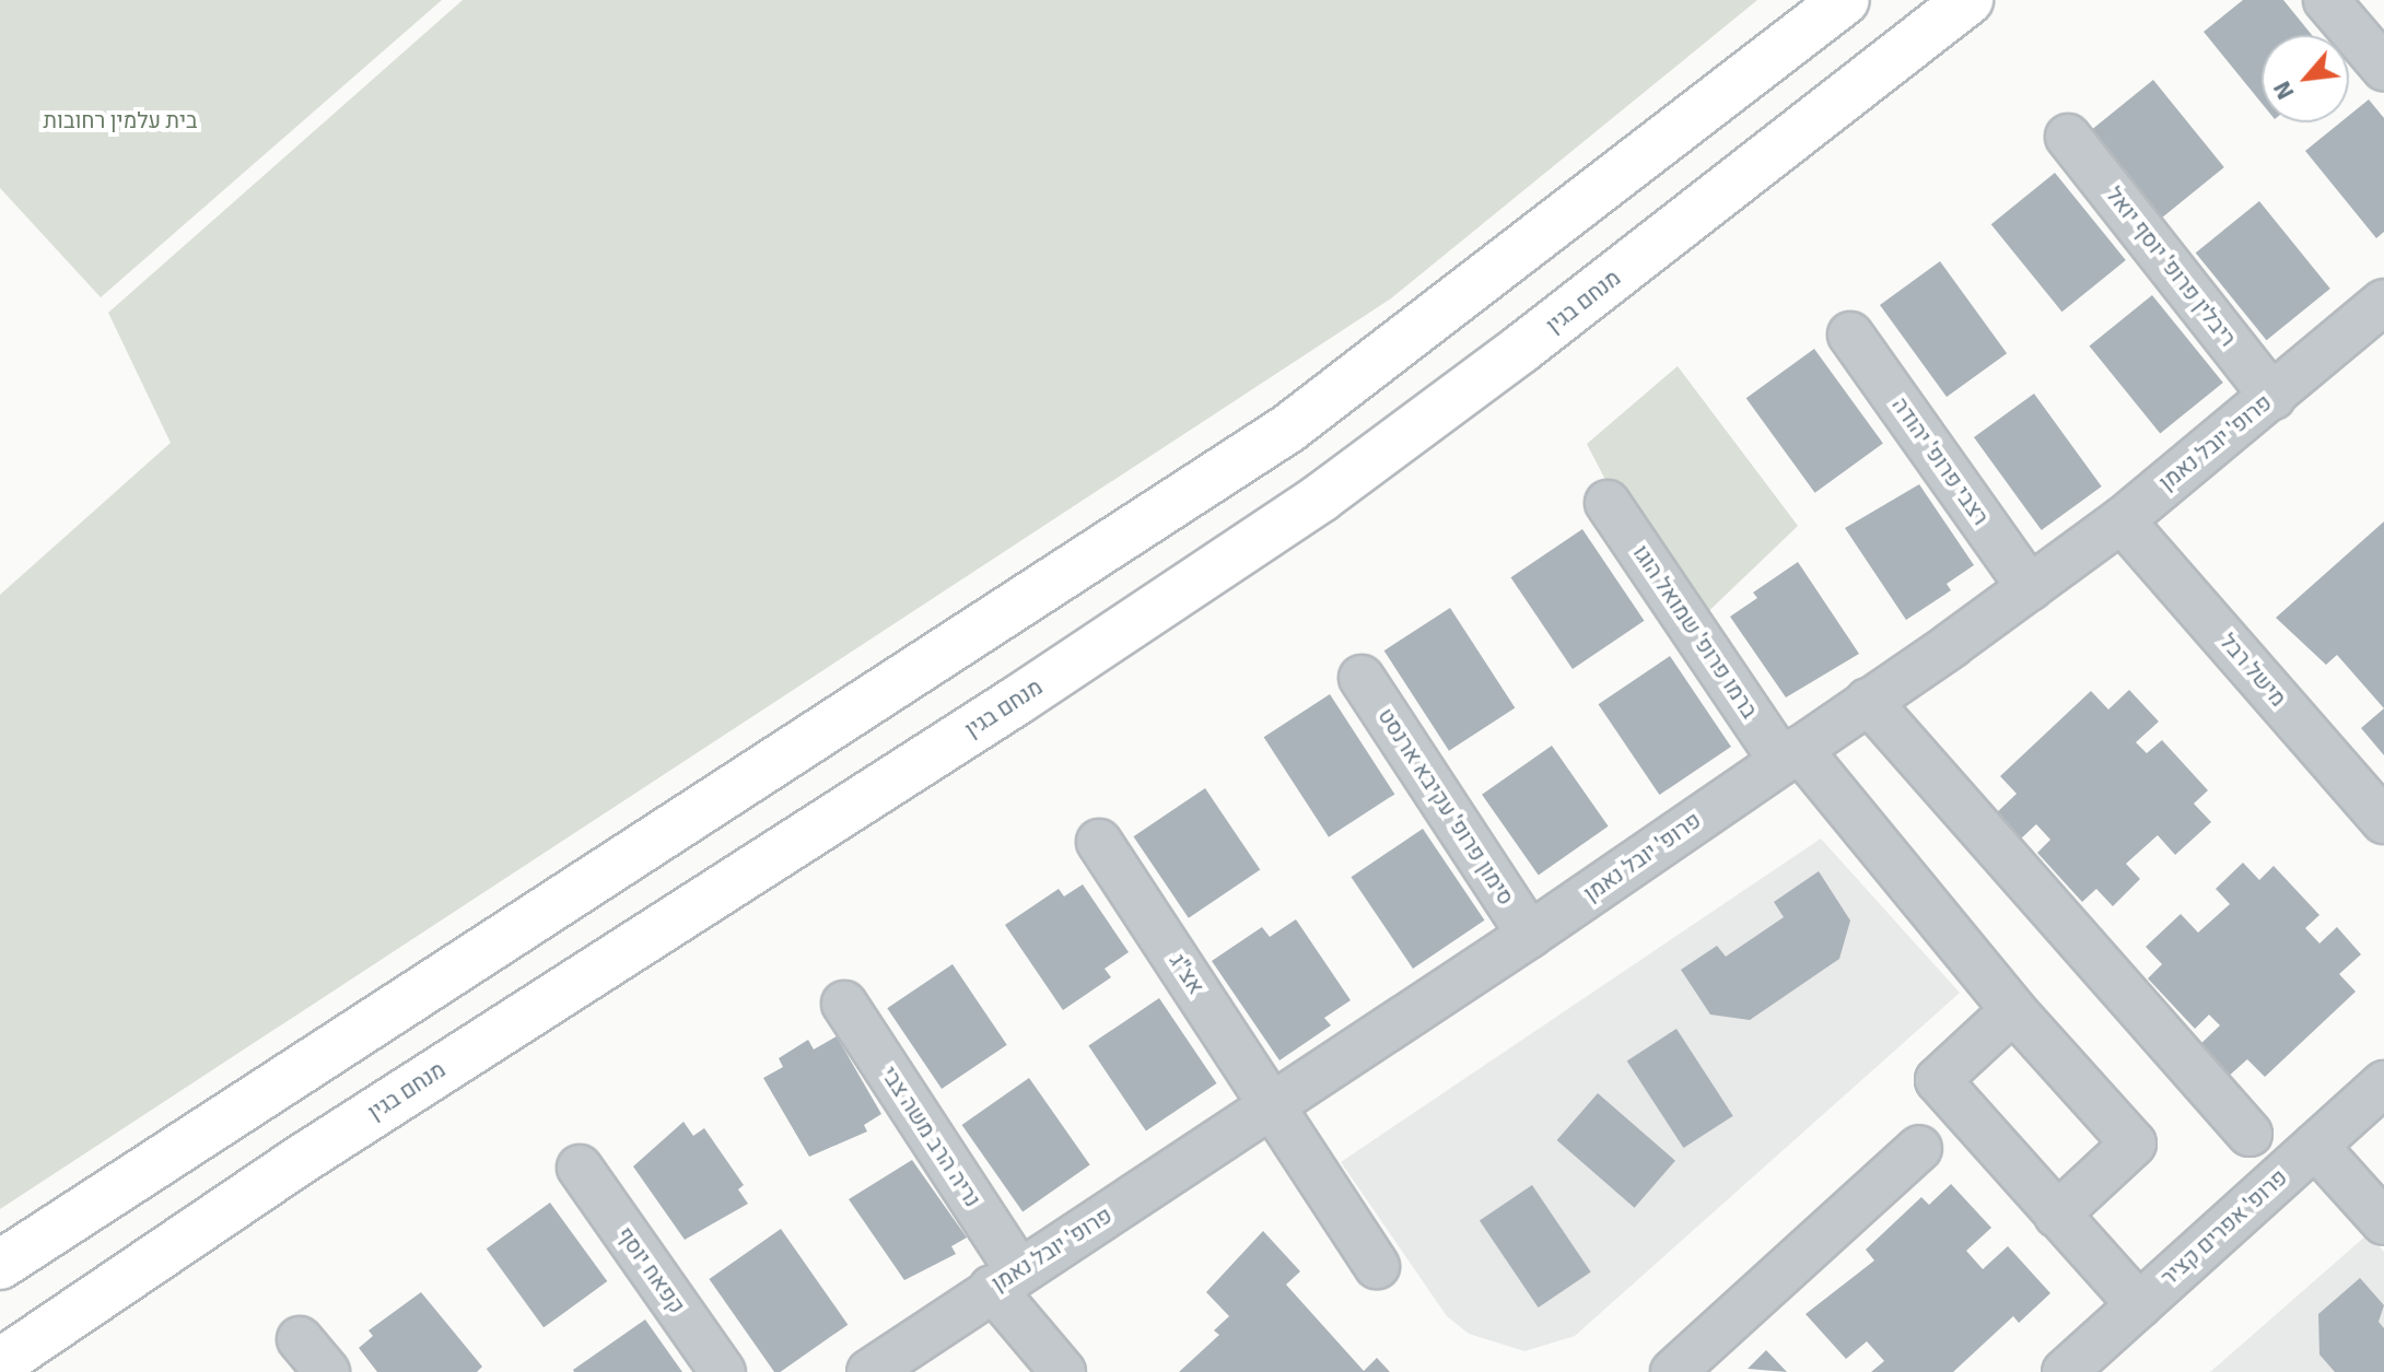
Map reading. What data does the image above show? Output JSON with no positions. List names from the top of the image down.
{
  "streets": {
    "main road": ["מנחם בגין"],
    "street": [
      "ריבלין פרופ' יוסף יואל",
      "פרופ' יובל נאמן",
      "רצבי פרופ' יהודה",
      "ברמו פרופ' שמואל הוגו",
      "מישל רבל",
      "סימון פרופ' עקיבא ארנסט",
      "אצ\"ג",
      "נריה הרב משה צבי",
      "פרופ' אפרים קציר",
      "קפאח יוסף"
    ]
  },
  "crossings": [
    ["ריבלין פרופ' יוסף יואל", "פרופ' יובל נאמן"],
    ["פרופ' יובל נאמן", "רצבי פרופ' יהודה"],
    ["פרופ' יובל נאמן", "ברמו פרופ' שמואל הוגו"],
    ["פרופ' יובל נאמן", "מישל רבל"],
    ["פרופ' יובל נאמן", "סימון פרופ' עקיבא ארנסט"],
    ["פרופ' יובל נאמן", "אצ\"ג"],
    ["פרופ' יובל נאמן", "נריה הרב משה צבי"]
  ],
  "parks": ["בית עלמין רחובות"],
  "north": "bottom left"
}
